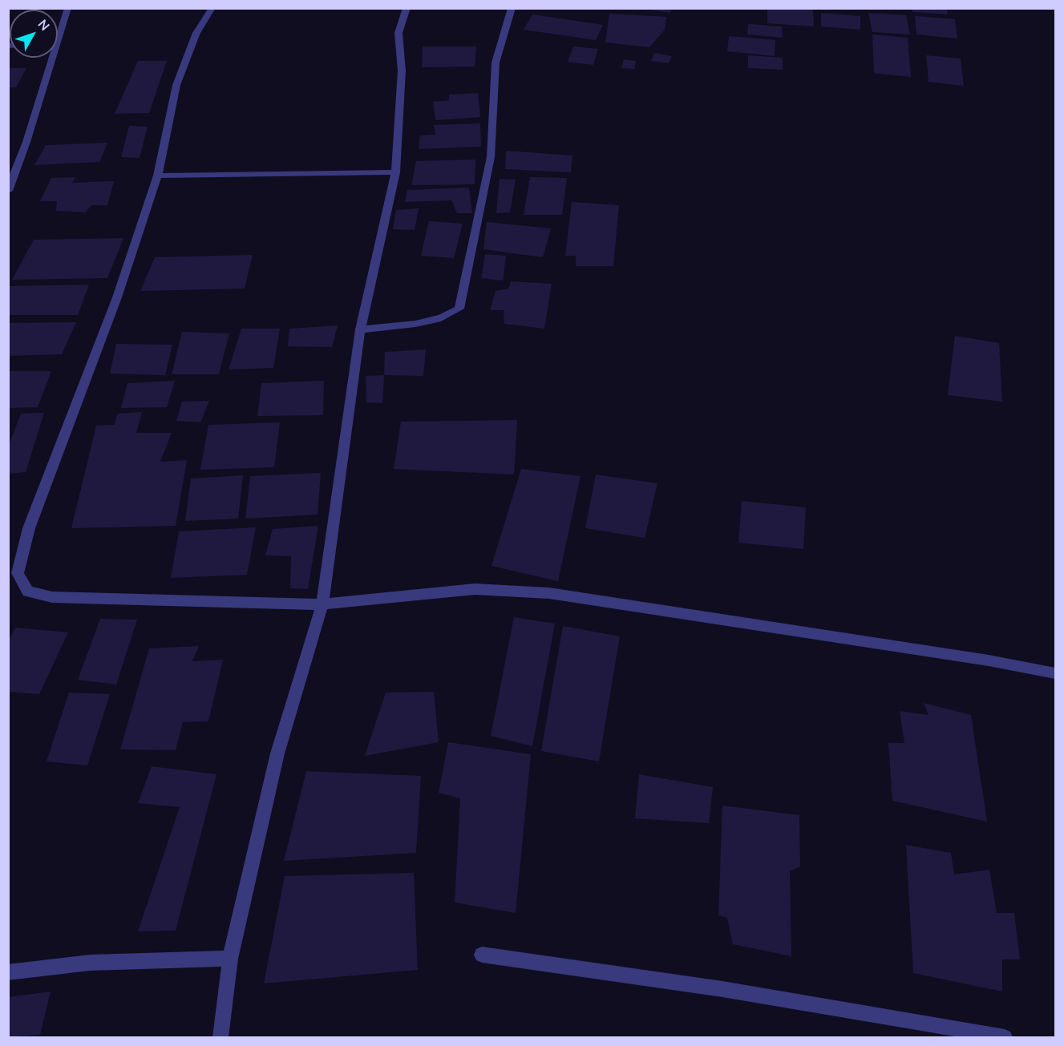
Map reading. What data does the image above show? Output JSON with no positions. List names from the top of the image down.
{
  "north": "top right"
}
